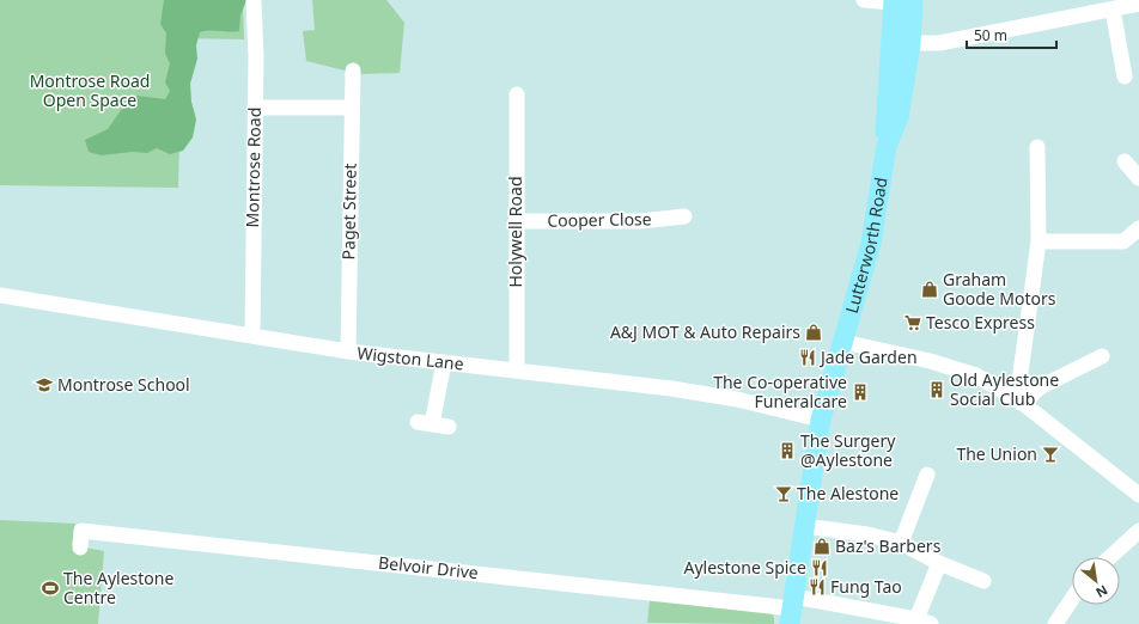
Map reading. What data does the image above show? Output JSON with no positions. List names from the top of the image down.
{
  "streets": {
    "main road": ["Lutterworth Road"],
    "street": [
      "Montrose Road",
      "Paget Street",
      "Cooper Close",
      "Holywell Road",
      "Wigston Lane",
      "Belvoir Drive"
    ]
  },
  "crossings": [
    ["Montrose Road", "Wigston Lane"],
    ["Paget Street", "Wigston Lane"],
    ["Cooper Close", "Holywell Road"],
    ["Holywell Road", "Wigston Lane"],
    ["Lutterworth Road", "Wigston Lane"],
    ["Lutterworth Road", "Belvoir Drive"]
  ],
  "parks": ["Montrose Road Open Space"],
  "places": {
    "shop": ["Graham Goode Motors", "A&J MOT & Auto Repairs", "Baz's Barbers"],
    "supermarket": ["Tesco Express"],
    "restaurant": ["Jade Garden", "Aylestone Spice", "Fung Tao"],
    "school or university": ["Montrose School"],
    "building": ["Old Aylestone Social Club", "The Co-operative Funeralcare", "The Surgery @Aylestone"],
    "bar": ["The Union", "The Alestone"],
    "sports": ["The Aylestone Centre"]
  },
  "scale_bar": "50 m",
  "north": "bottom right"
}
